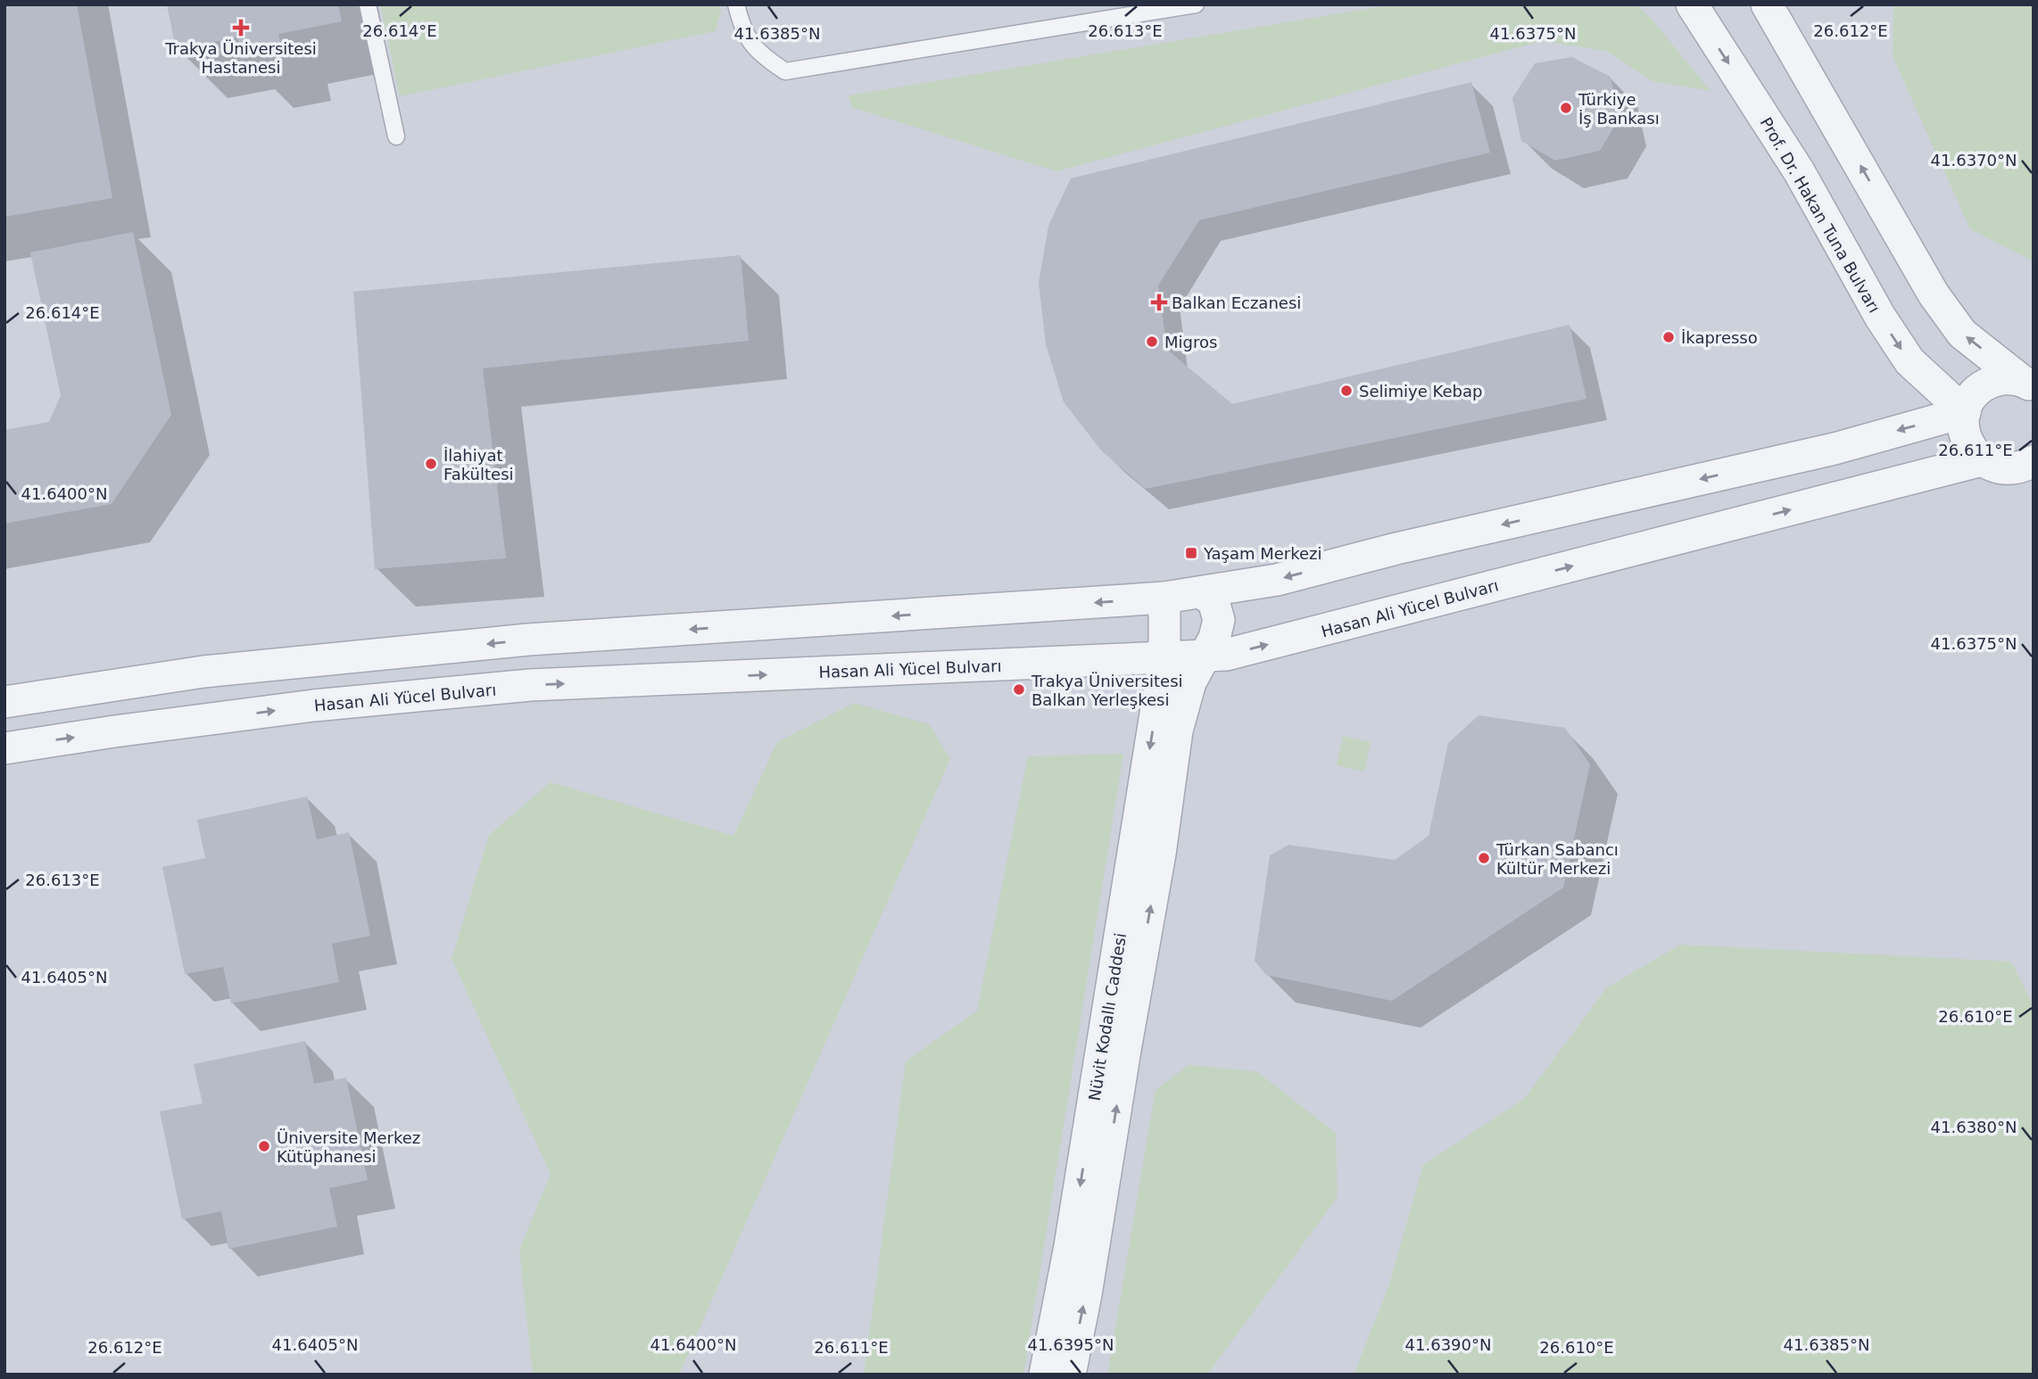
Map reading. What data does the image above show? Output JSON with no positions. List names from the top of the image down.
{
  "streets": {
    "street": ["Prof. Dr. Hakan Tuna Bulvarı", "Hasan Ali Yücel Bulvarı", "Nüvit Kodallı Caddesi"]
  },
  "crossings": [
    ["Hasan Ali Yücel Bulvarı", "Nüvit Kodallı Caddesi"]
  ],
  "places": {
    "health": ["Trakya Üniversitesi Hastanesi", "Balkan Eczanesi"],
    "other": [
      "Türkiye İş Bankası",
      "İkapresso",
      "Migros",
      "Selimiye Kebap",
      "İlahiyat Fakültesi",
      "Trakya Üniversitesi Balkan Yerleşkesi",
      "Türkan Sabancı Kültür Merkezi",
      "Üniversite Merkez Kütüphanesi"
    ],
    "transit": ["Yaşam Merkezi"]
  },
  "coordinates": [
    "26.614°E",
    "26.613°E",
    "26.612°E",
    "41.6385°N",
    "41.6375°N",
    "41.6370°N",
    "26.611°E",
    "41.6400°N",
    "41.6405°N",
    "26.610°E",
    "41.6380°N",
    "41.6395°N",
    "41.6390°N"
  ]
}
